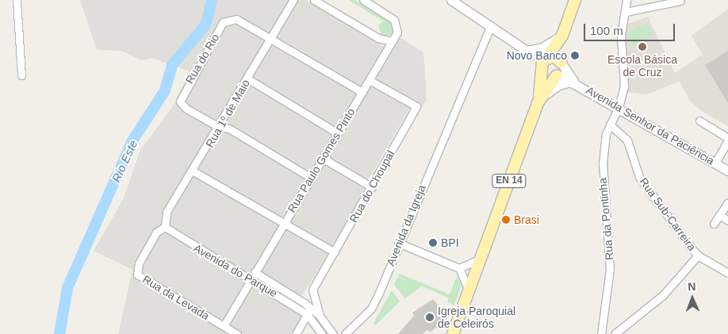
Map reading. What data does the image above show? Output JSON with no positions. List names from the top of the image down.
{
  "streets": {
    "main road": ["EN 14"],
    "street": [
      "Rua do Rio",
      "Rua 1º de Maio",
      "Avenida Senhor da Paciência",
      "Rua Paulo Gomes Pinto",
      "Rua do Choupal",
      "Rua Sub-Carreira",
      "Rua da Pontinha",
      "Avenida da Igreja",
      "Avenida do Parque",
      "Rua da Levada"
    ]
  },
  "crossings": [
    ["Rua do Rio", "Rua 1º de Maio"],
    ["Rua 1º de Maio", "Avenida do Parque"],
    ["Rua 1º de Maio", "Rua da Levada"],
    ["Avenida Senhor da Paciência", "Rua da Pontinha"],
    ["Rua Paulo Gomes Pinto", "Rua do Choupal"],
    ["Rua Paulo Gomes Pinto", "Avenida do Parque"],
    ["Rua do Choupal", "Avenida do Parque"],
    ["Rua Sub-Carreira", "Rua da Pontinha"],
    ["Avenida da Igreja", "Avenida do Parque"],
    ["Avenida do Parque", "Rua da Levada"]
  ],
  "water": ["Rio Este"],
  "places": [
    "Escola Básica de Cruz",
    "Novo Banco",
    "Brasi",
    "BPI",
    "Igreja Paroquial de Celeirós"
  ],
  "scale_bar": "100 m",
  "north": "top"
}
